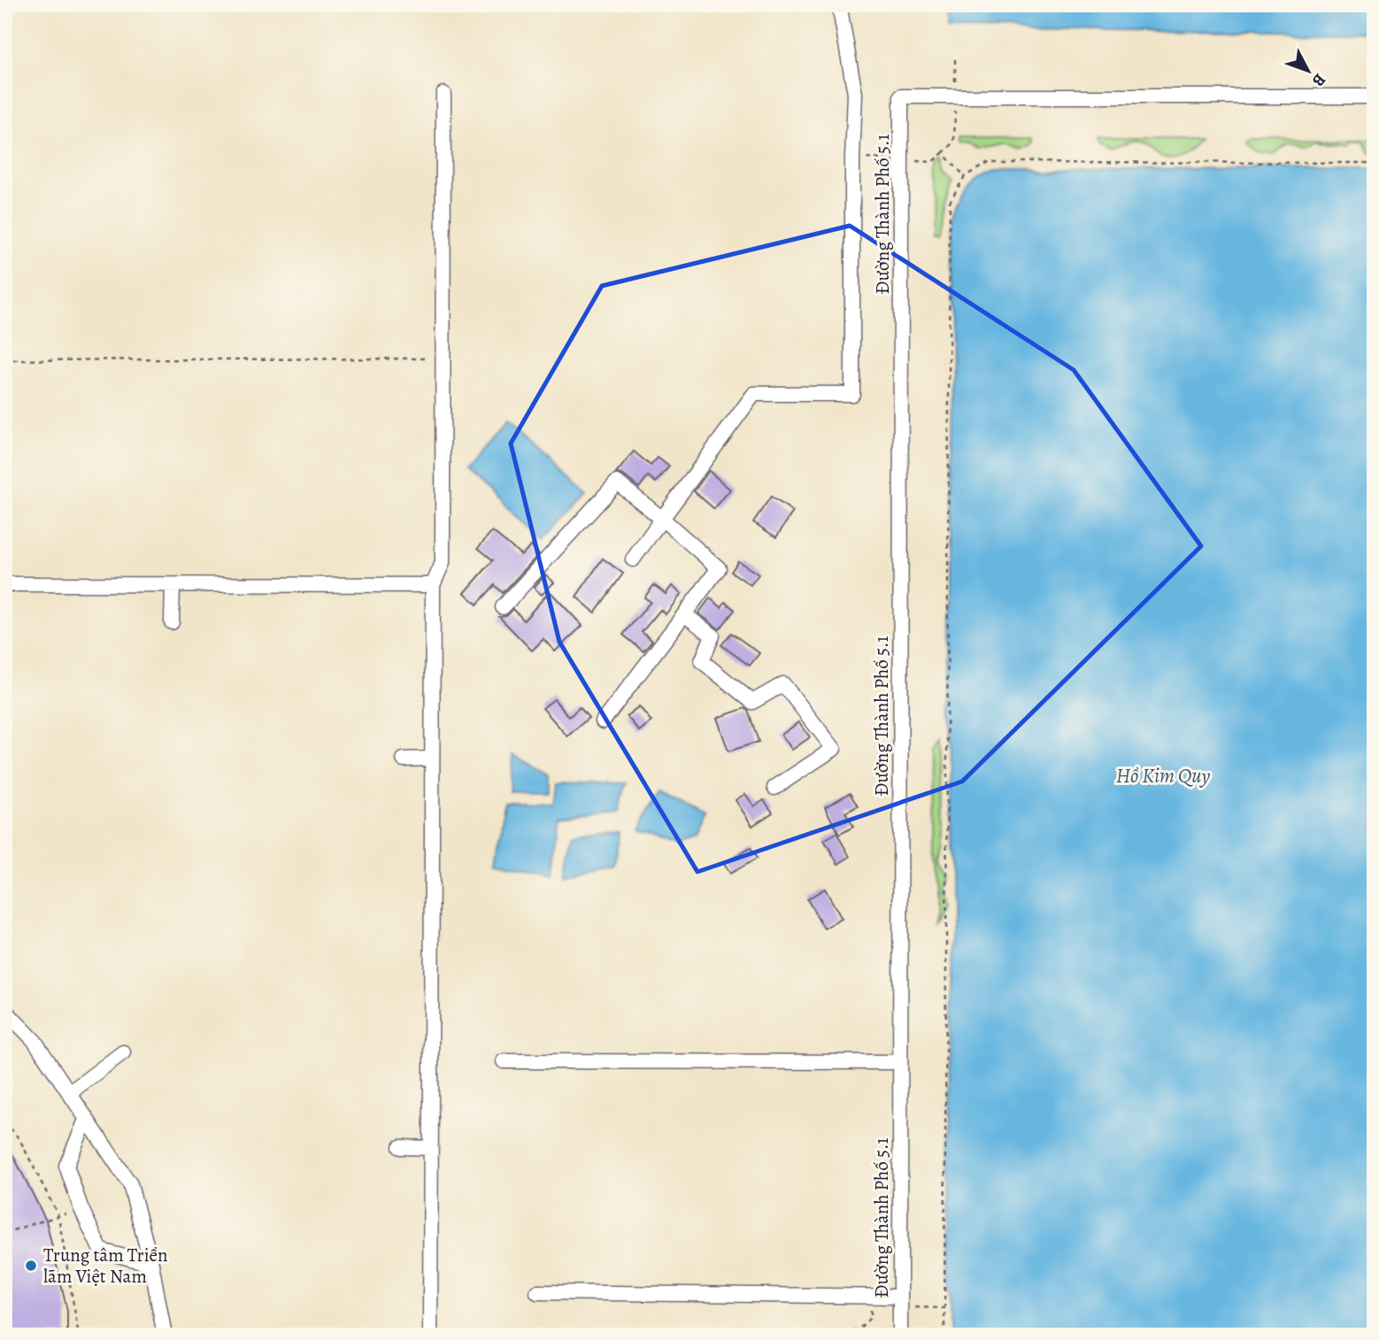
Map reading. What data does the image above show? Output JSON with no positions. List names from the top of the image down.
{
  "streets": {
    "street": ["Đường Thành Phố 5.1"]
  },
  "water": ["Hồ Kim Quy"],
  "places": ["Trung tâm Triển lãm Việt Nam"],
  "north": "bottom right"
}
